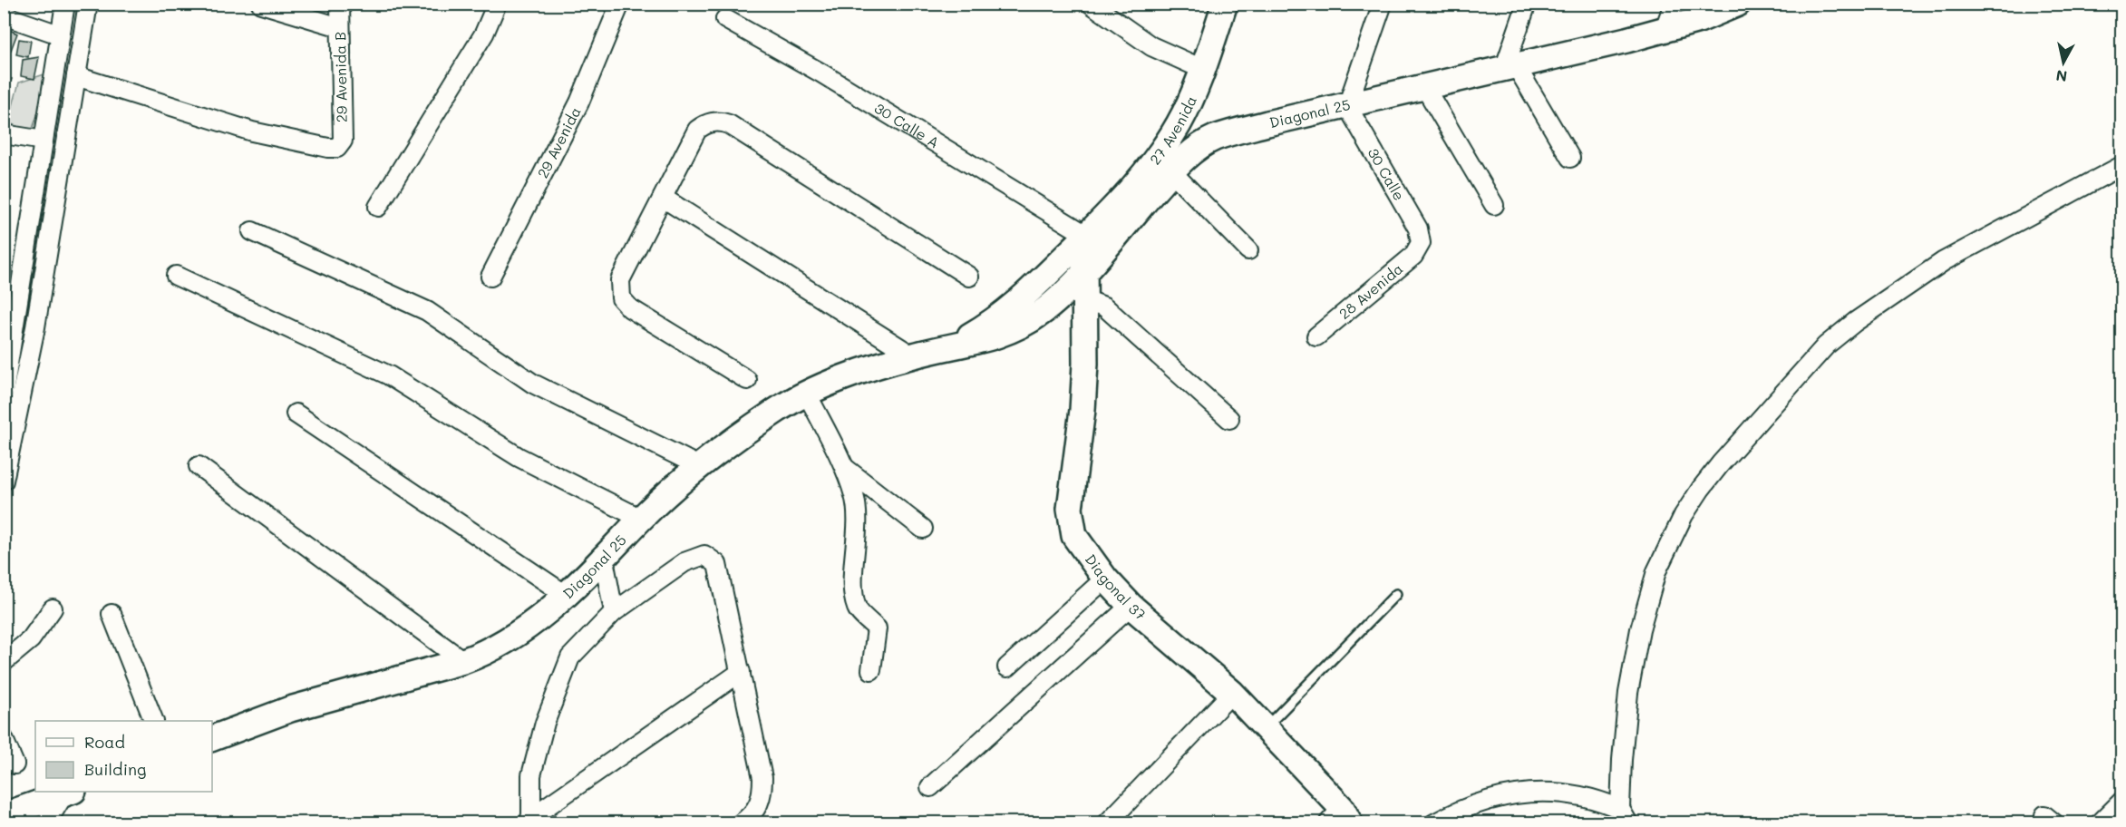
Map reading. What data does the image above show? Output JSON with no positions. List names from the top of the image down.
{
  "streets": {
    "main road": ["Diagonal 25", "27 Avenida", "Diagonal 37"],
    "street": [
      "29 Avenida B",
      "30 Calle A",
      "29 Avenida",
      "30 Calle",
      "28 Avenida"
    ]
  },
  "crossings": [
    ["Diagonal 25", "30 Calle A"],
    ["Diagonal 25", "27 Avenida"],
    ["Diagonal 25", "30 Calle"],
    ["Diagonal 25", "Diagonal 37"],
    ["30 Calle A", "27 Avenida"],
    ["30 Calle A", "Diagonal 37"],
    ["27 Avenida", "Diagonal 37"],
    ["30 Calle", "28 Avenida"]
  ],
  "legend": ["Road", "Building"],
  "north": "bottom"
}
